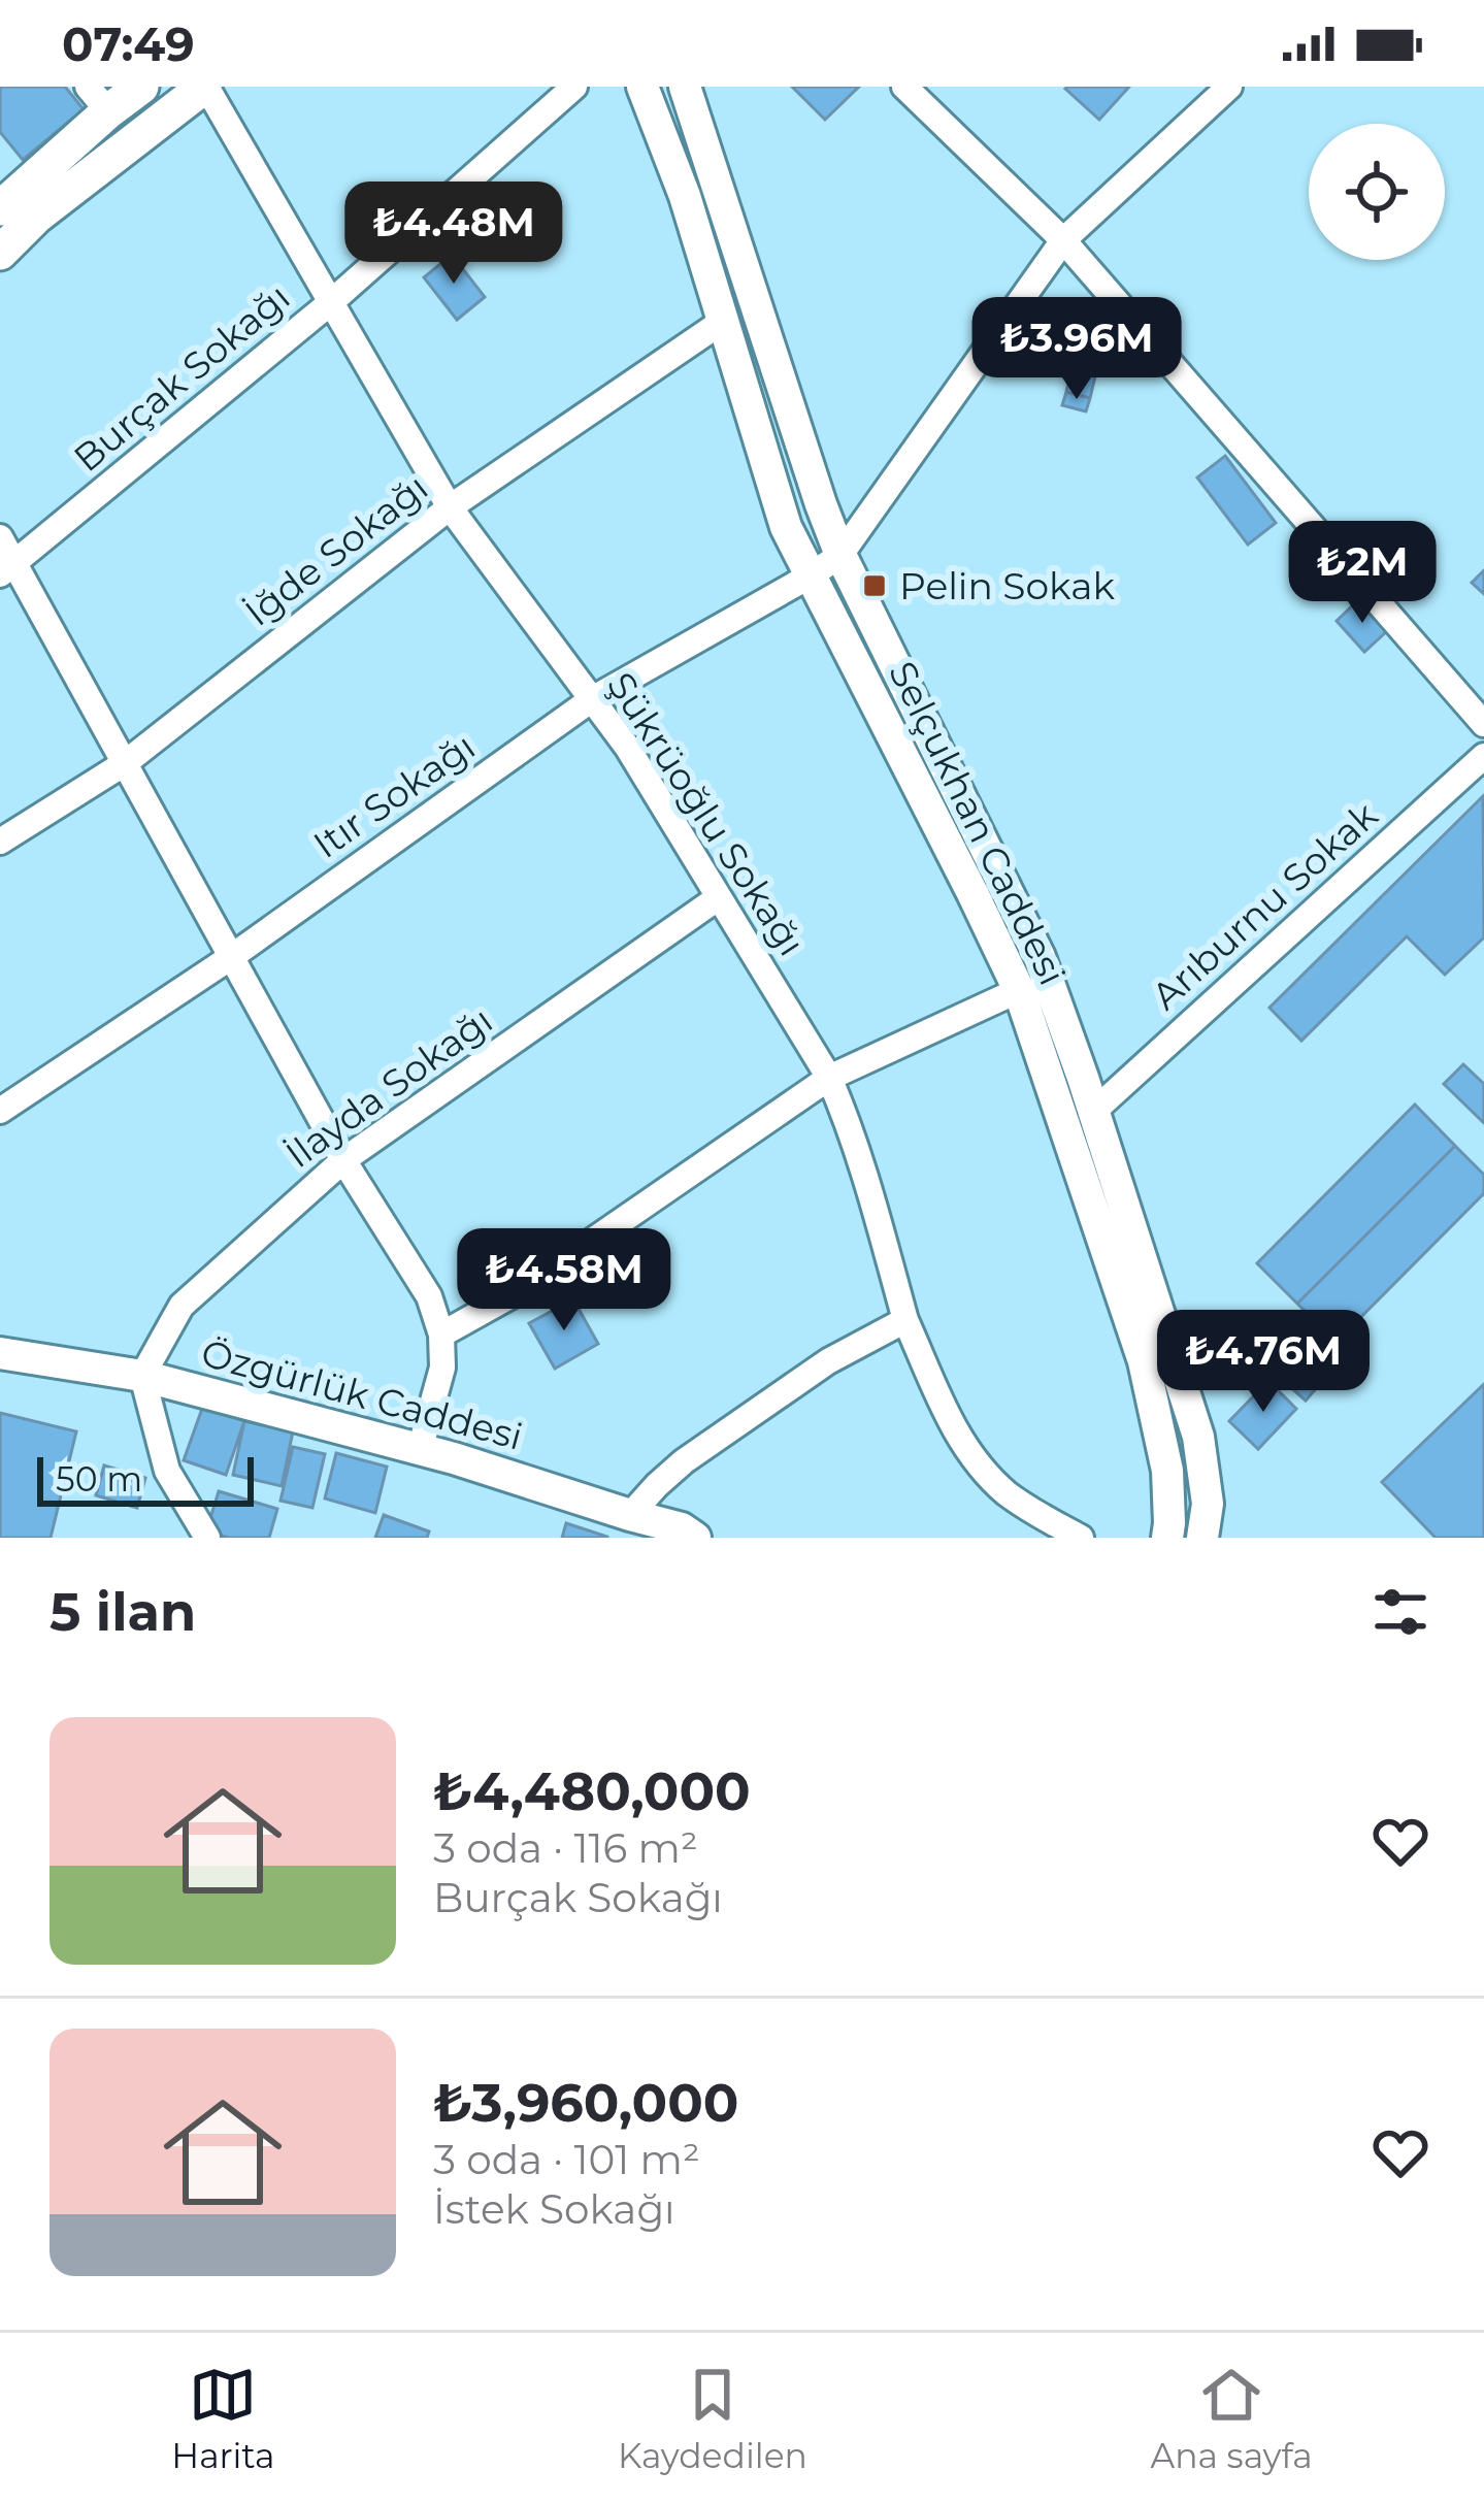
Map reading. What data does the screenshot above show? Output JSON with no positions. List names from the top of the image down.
{
  "streets": {
    "street": [
      "Burçak Sokağı",
      "İğde Sokağı",
      "Itır Sokağı",
      "Şükrüoğlu Sokağı",
      "Selçukhan Caddesi",
      "Arıburnu Sokak",
      "İlayda Sokağı",
      "Özgürlük Caddesi"
    ]
  },
  "crossings": [
    ["Burçak Sokağı", "Şükrüoğlu Sokağı"],
    ["İğde Sokağı", "Şükrüoğlu Sokağı"],
    ["İğde Sokağı", "Selçukhan Caddesi"],
    ["Itır Sokağı", "Şükrüoğlu Sokağı"],
    ["Itır Sokağı", "Selçukhan Caddesi"],
    ["Şükrüoğlu Sokağı", "İlayda Sokağı"],
    ["Selçukhan Caddesi", "Arıburnu Sokak"],
    ["İlayda Sokağı", "Özgürlük Caddesi"]
  ],
  "places": {
    "transit": ["Pelin Sokak"]
  },
  "scale_bar": "50 m",
  "page": {
    "status": "07:49",
    "price": [
      "₺4.48M",
      "₺3.96M",
      "₺2M",
      "₺4.58M",
      "₺4.76M"
    ],
    "scale": "50 m",
    "heading": "5 ilan",
    "list": [
      {
        "name": "₺4,480,000",
        "note": "3 oda · 116 m² · Burçak Sokağı"
      },
      {
        "name": "₺3,960,000",
        "note": "3 oda · 101 m² · İstek Sokağı"
      }
    ],
    "tabs": ["Harita", "Kaydedilen", "Ana sayfa"]
  }
}
